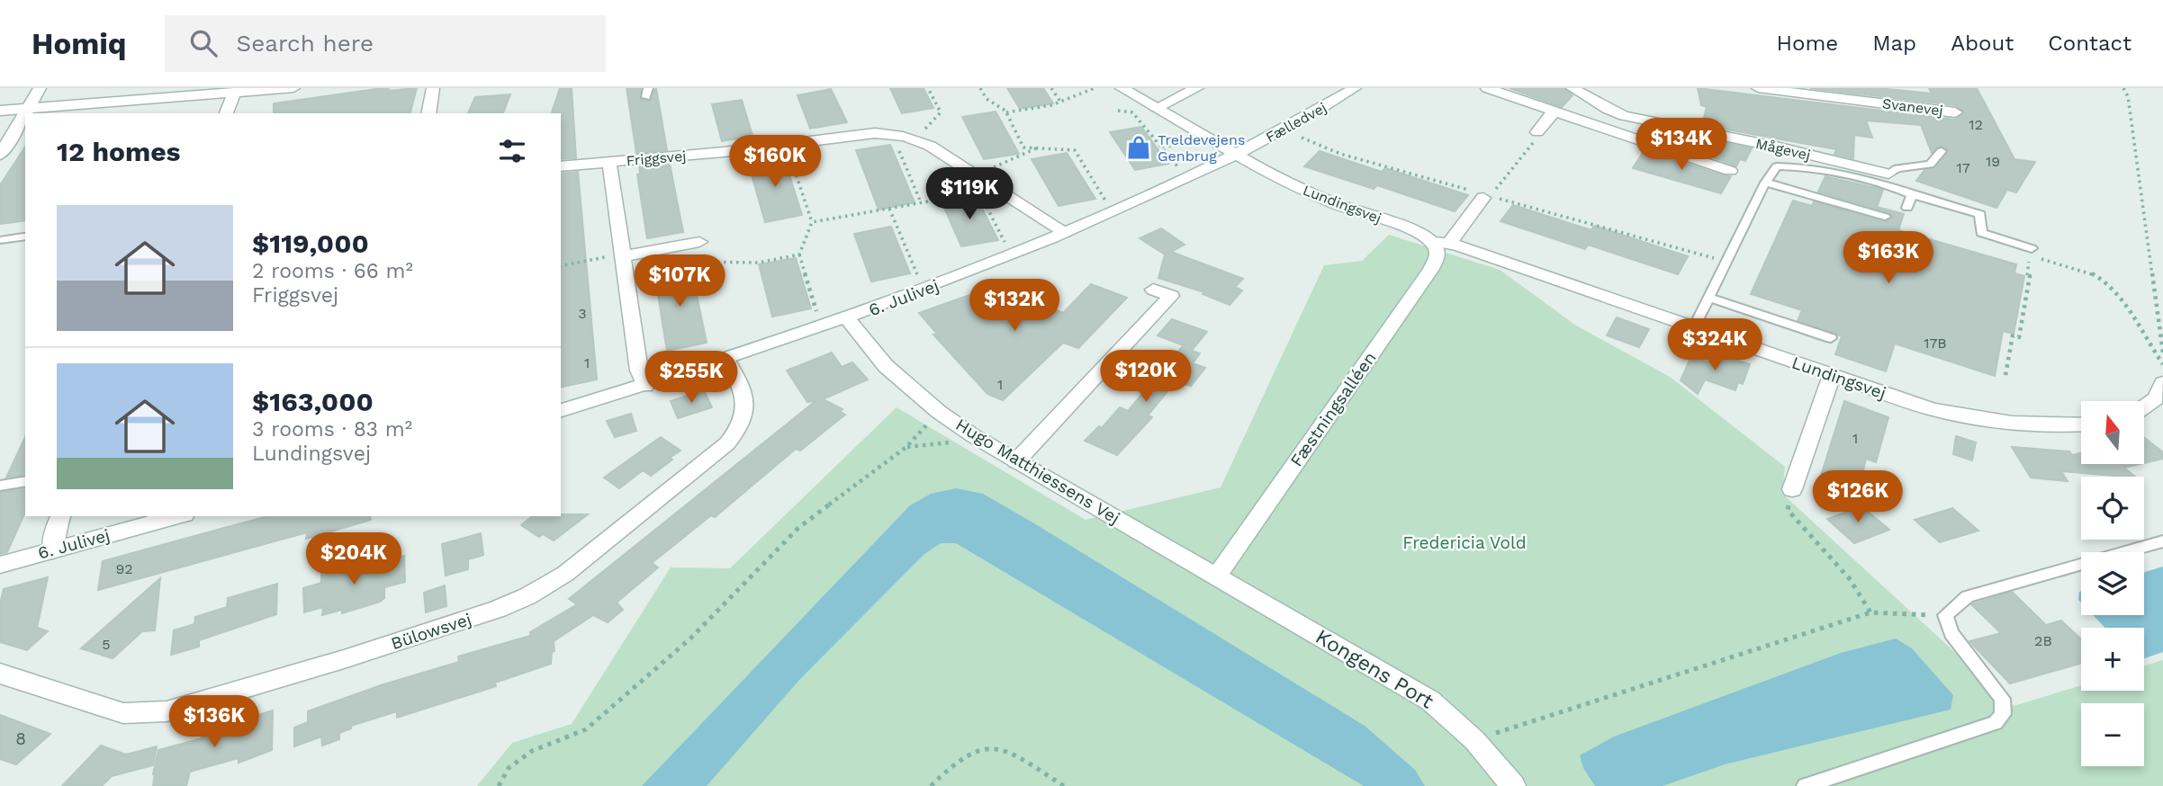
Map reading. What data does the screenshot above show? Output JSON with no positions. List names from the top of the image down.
{
  "streets": {
    "street": [
      "Svanevej",
      "Fælledvej",
      "Mågevej",
      "Friggsvej",
      "Lundingsvej",
      "6. Julivej",
      "Fæstningsalléen",
      "Hugo Matthiessens Vej",
      "Bülowsvej",
      "Kongens Port"
    ]
  },
  "crossings": [
    ["Fælledvej", "Lundingsvej"],
    ["Fælledvej", "6. Julivej"],
    ["Friggsvej", "6. Julivej"],
    ["Lundingsvej", "6. Julivej"],
    ["Lundingsvej", "Fæstningsalléen"],
    ["6. Julivej", "Hugo Matthiessens Vej"],
    ["6. Julivej", "Bülowsvej"],
    ["Fæstningsalléen", "Hugo Matthiessens Vej"],
    ["Fæstningsalléen", "Kongens Port"],
    ["Hugo Matthiessens Vej", "Kongens Port"]
  ],
  "parks": ["Fredericia Vold"],
  "places": {
    "shop": ["Treldevejens Genbrug"]
  },
  "house_numbers": [
    "12",
    "19",
    "17",
    "3",
    "17B",
    "1",
    "1",
    "1",
    "92",
    "2B",
    "5",
    "8"
  ],
  "north": "top",
  "page": {
    "header": "Homiq",
    "search": "Search here",
    "nav": [
      "Home",
      "Map",
      "About",
      "Contact"
    ],
    "heading": "12 homes",
    "price": [
      "$134K",
      "$160K",
      "$119K",
      "$163K",
      "$107K",
      "$132K",
      "$324K",
      "$120K",
      "$255K",
      "$126K",
      "$204K",
      "$136K"
    ],
    "list": [
      {
        "name": "$119,000",
        "note": "2 rooms · 66 m² · Friggsvej"
      },
      {
        "name": "$163,000",
        "note": "3 rooms · 83 m² · Lundingsvej"
      }
    ],
    "map_buttons": ["+", "−"]
  }
}
